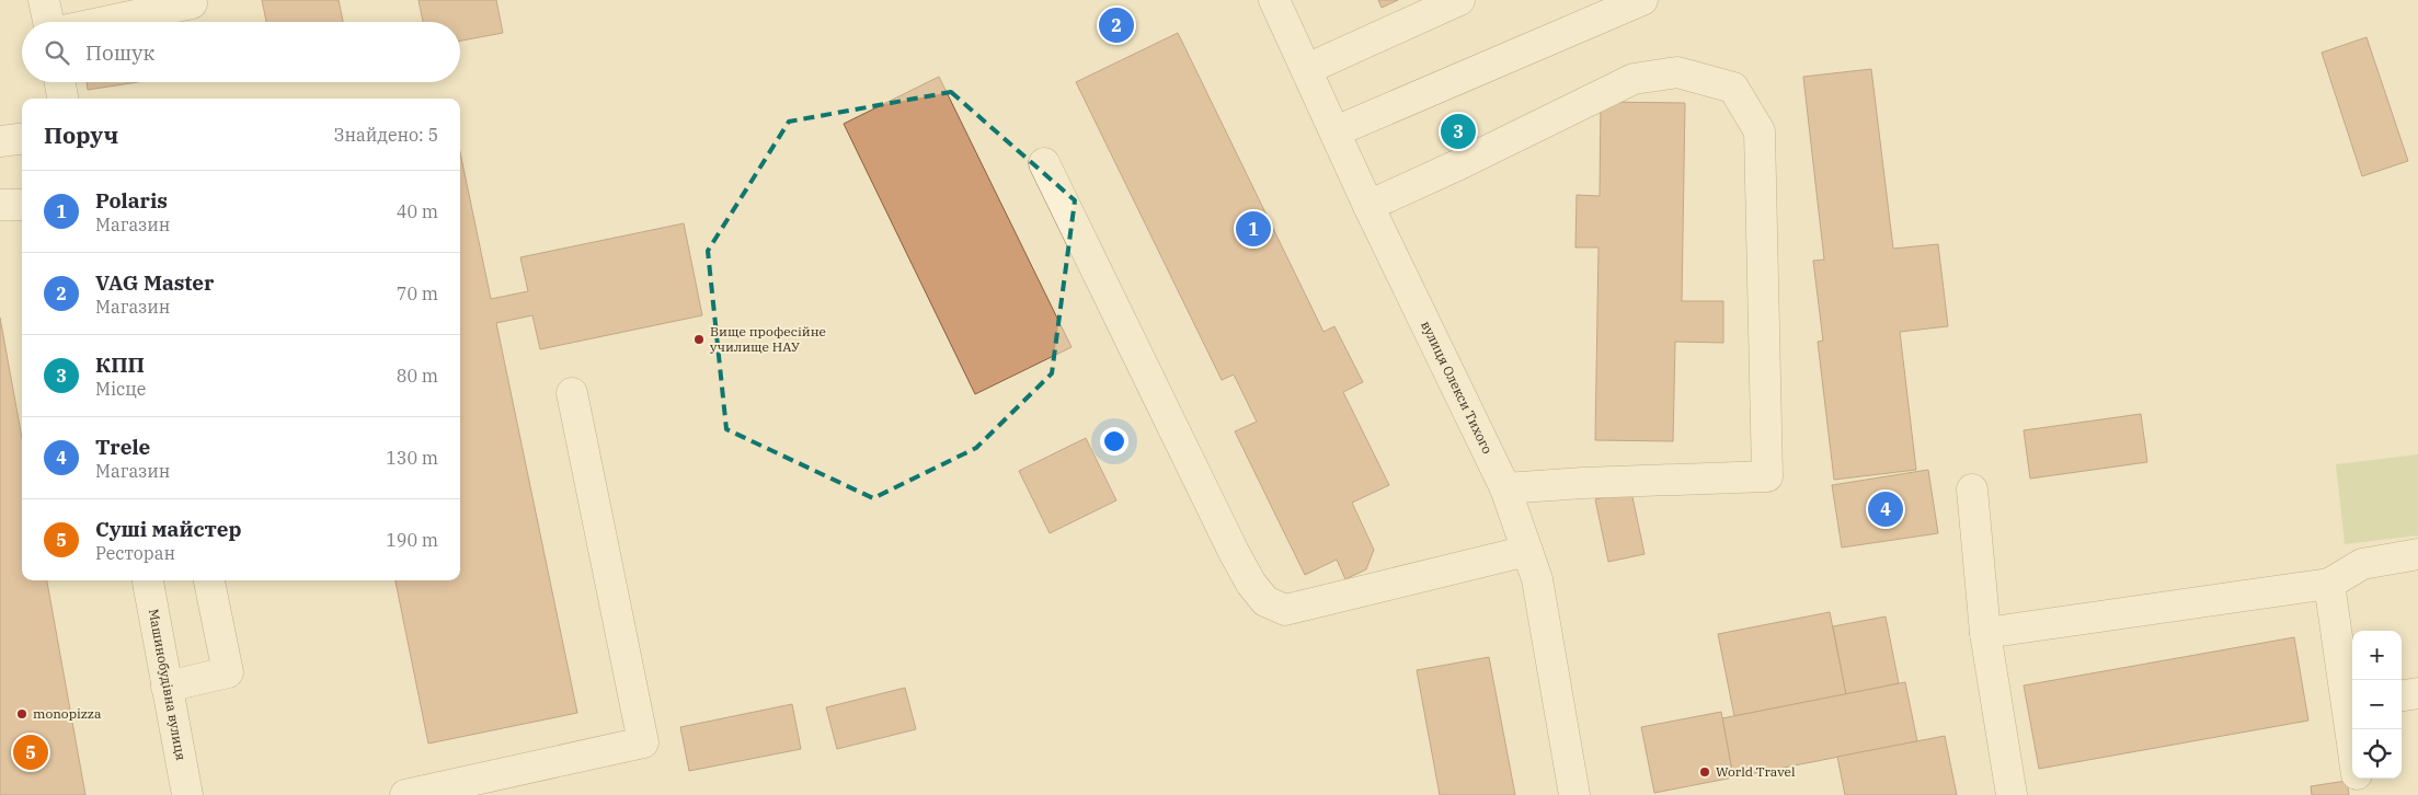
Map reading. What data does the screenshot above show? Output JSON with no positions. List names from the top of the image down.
{
  "streets": {
    "street": ["вулиця Олекси Тихого", "Машинобудівна вулиця"]
  },
  "places": ["Вище професійне училище НАУ", "monopizza", "World Travel"],
  "page": {
    "pins": [
      "2",
      "3",
      "1",
      "4",
      "5"
    ],
    "search": "Пошук",
    "heading": ["Поруч", "Знайдено: 5"],
    "list": [
      {
        "mark": "1",
        "name": "Polaris",
        "note": "Магазин",
        "value": "40 m"
      },
      {
        "mark": "2",
        "name": "VAG Master",
        "note": "Магазин",
        "value": "70 m"
      },
      {
        "mark": "3",
        "name": "КПП",
        "note": "Місце",
        "value": "80 m"
      },
      {
        "mark": "4",
        "name": "Trele",
        "note": "Магазин",
        "value": "130 m"
      },
      {
        "mark": "5",
        "name": "Суші майстер",
        "note": "Ресторан",
        "value": "190 m"
      }
    ],
    "map_buttons": ["+", "−"]
  }
}
